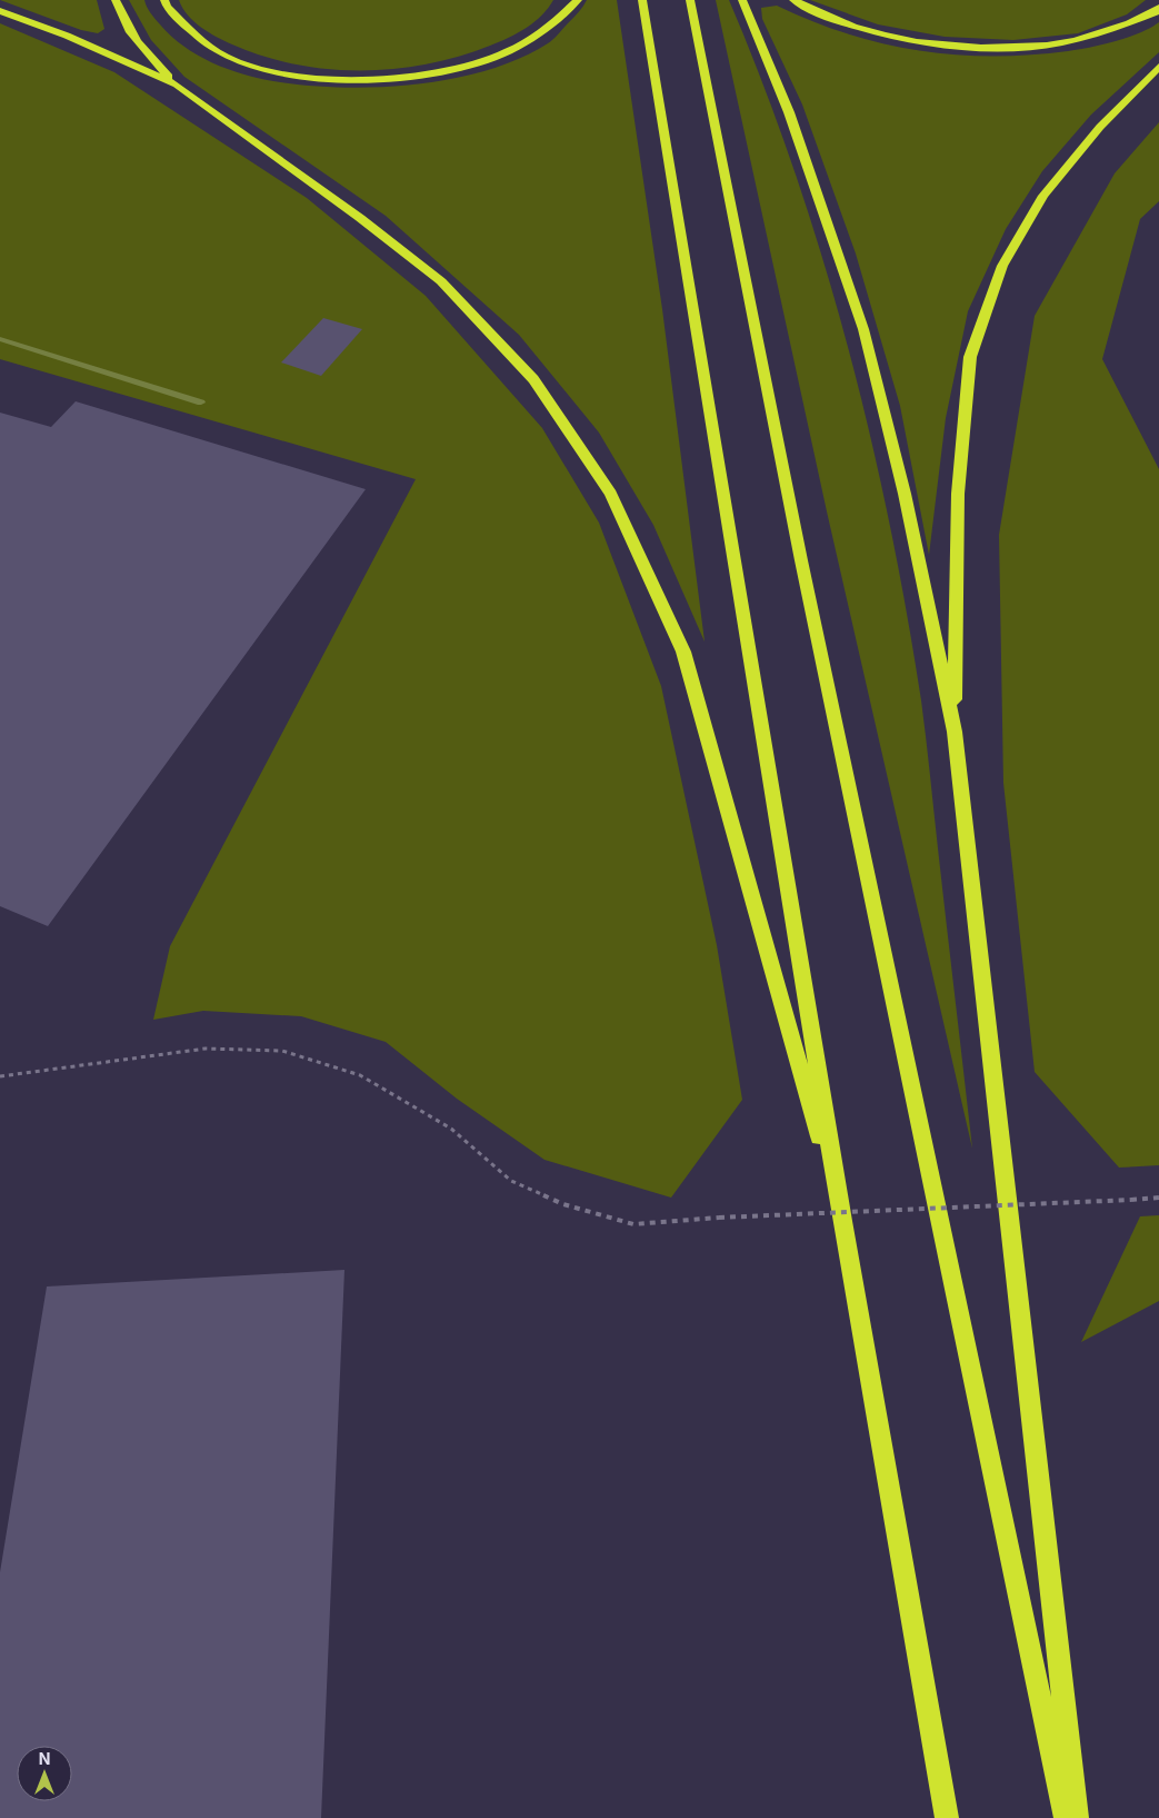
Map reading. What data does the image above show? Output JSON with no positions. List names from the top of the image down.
{
  "north": "top"
}
